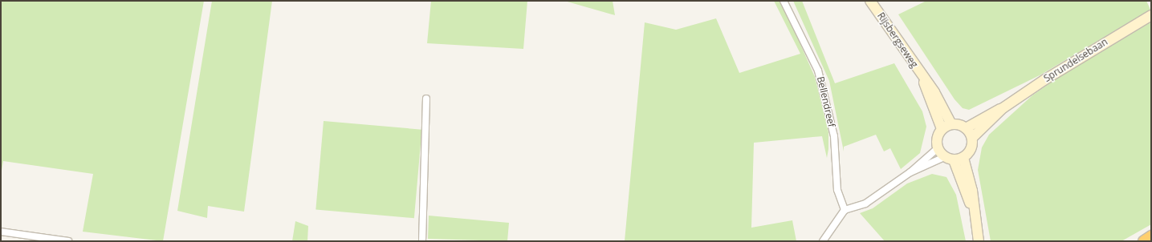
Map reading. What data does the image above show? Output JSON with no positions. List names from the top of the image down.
{
  "streets": {
    "main road": ["Rijsbergseweg", "Sprundelsebaan"],
    "street": ["Bellendreef"]
  },
  "crossings": [
    ["Rijsbergseweg", "Sprundelsebaan"]
  ]
}
